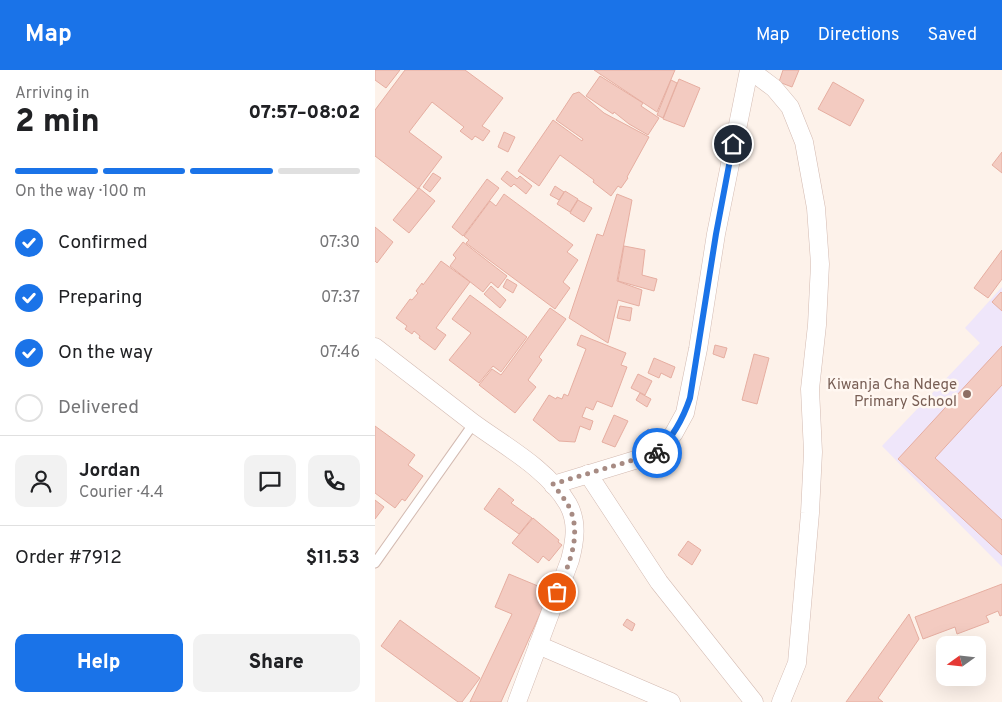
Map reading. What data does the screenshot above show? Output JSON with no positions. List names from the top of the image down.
{
  "places": ["Kiwanja Cha Ndege Primary School"],
  "north": "left",
  "page": {
    "header": "Map",
    "nav": ["Map", "Directions", "Saved"],
    "heading": ["2 min", "Arriving in", "07:57–08:02"],
    "panel": [
      "Jordan",
      "Courier · 4.4",
      "Order #7912",
      "$11.53"
    ],
    "bar": "On the way · 100 m",
    "list": [
      ["Confirmed", "07:30"],
      ["Preparing", "07:37"],
      ["On the way", "07:46"],
      "Delivered"
    ],
    "buttons": ["Help", "Share"]
  }
}
